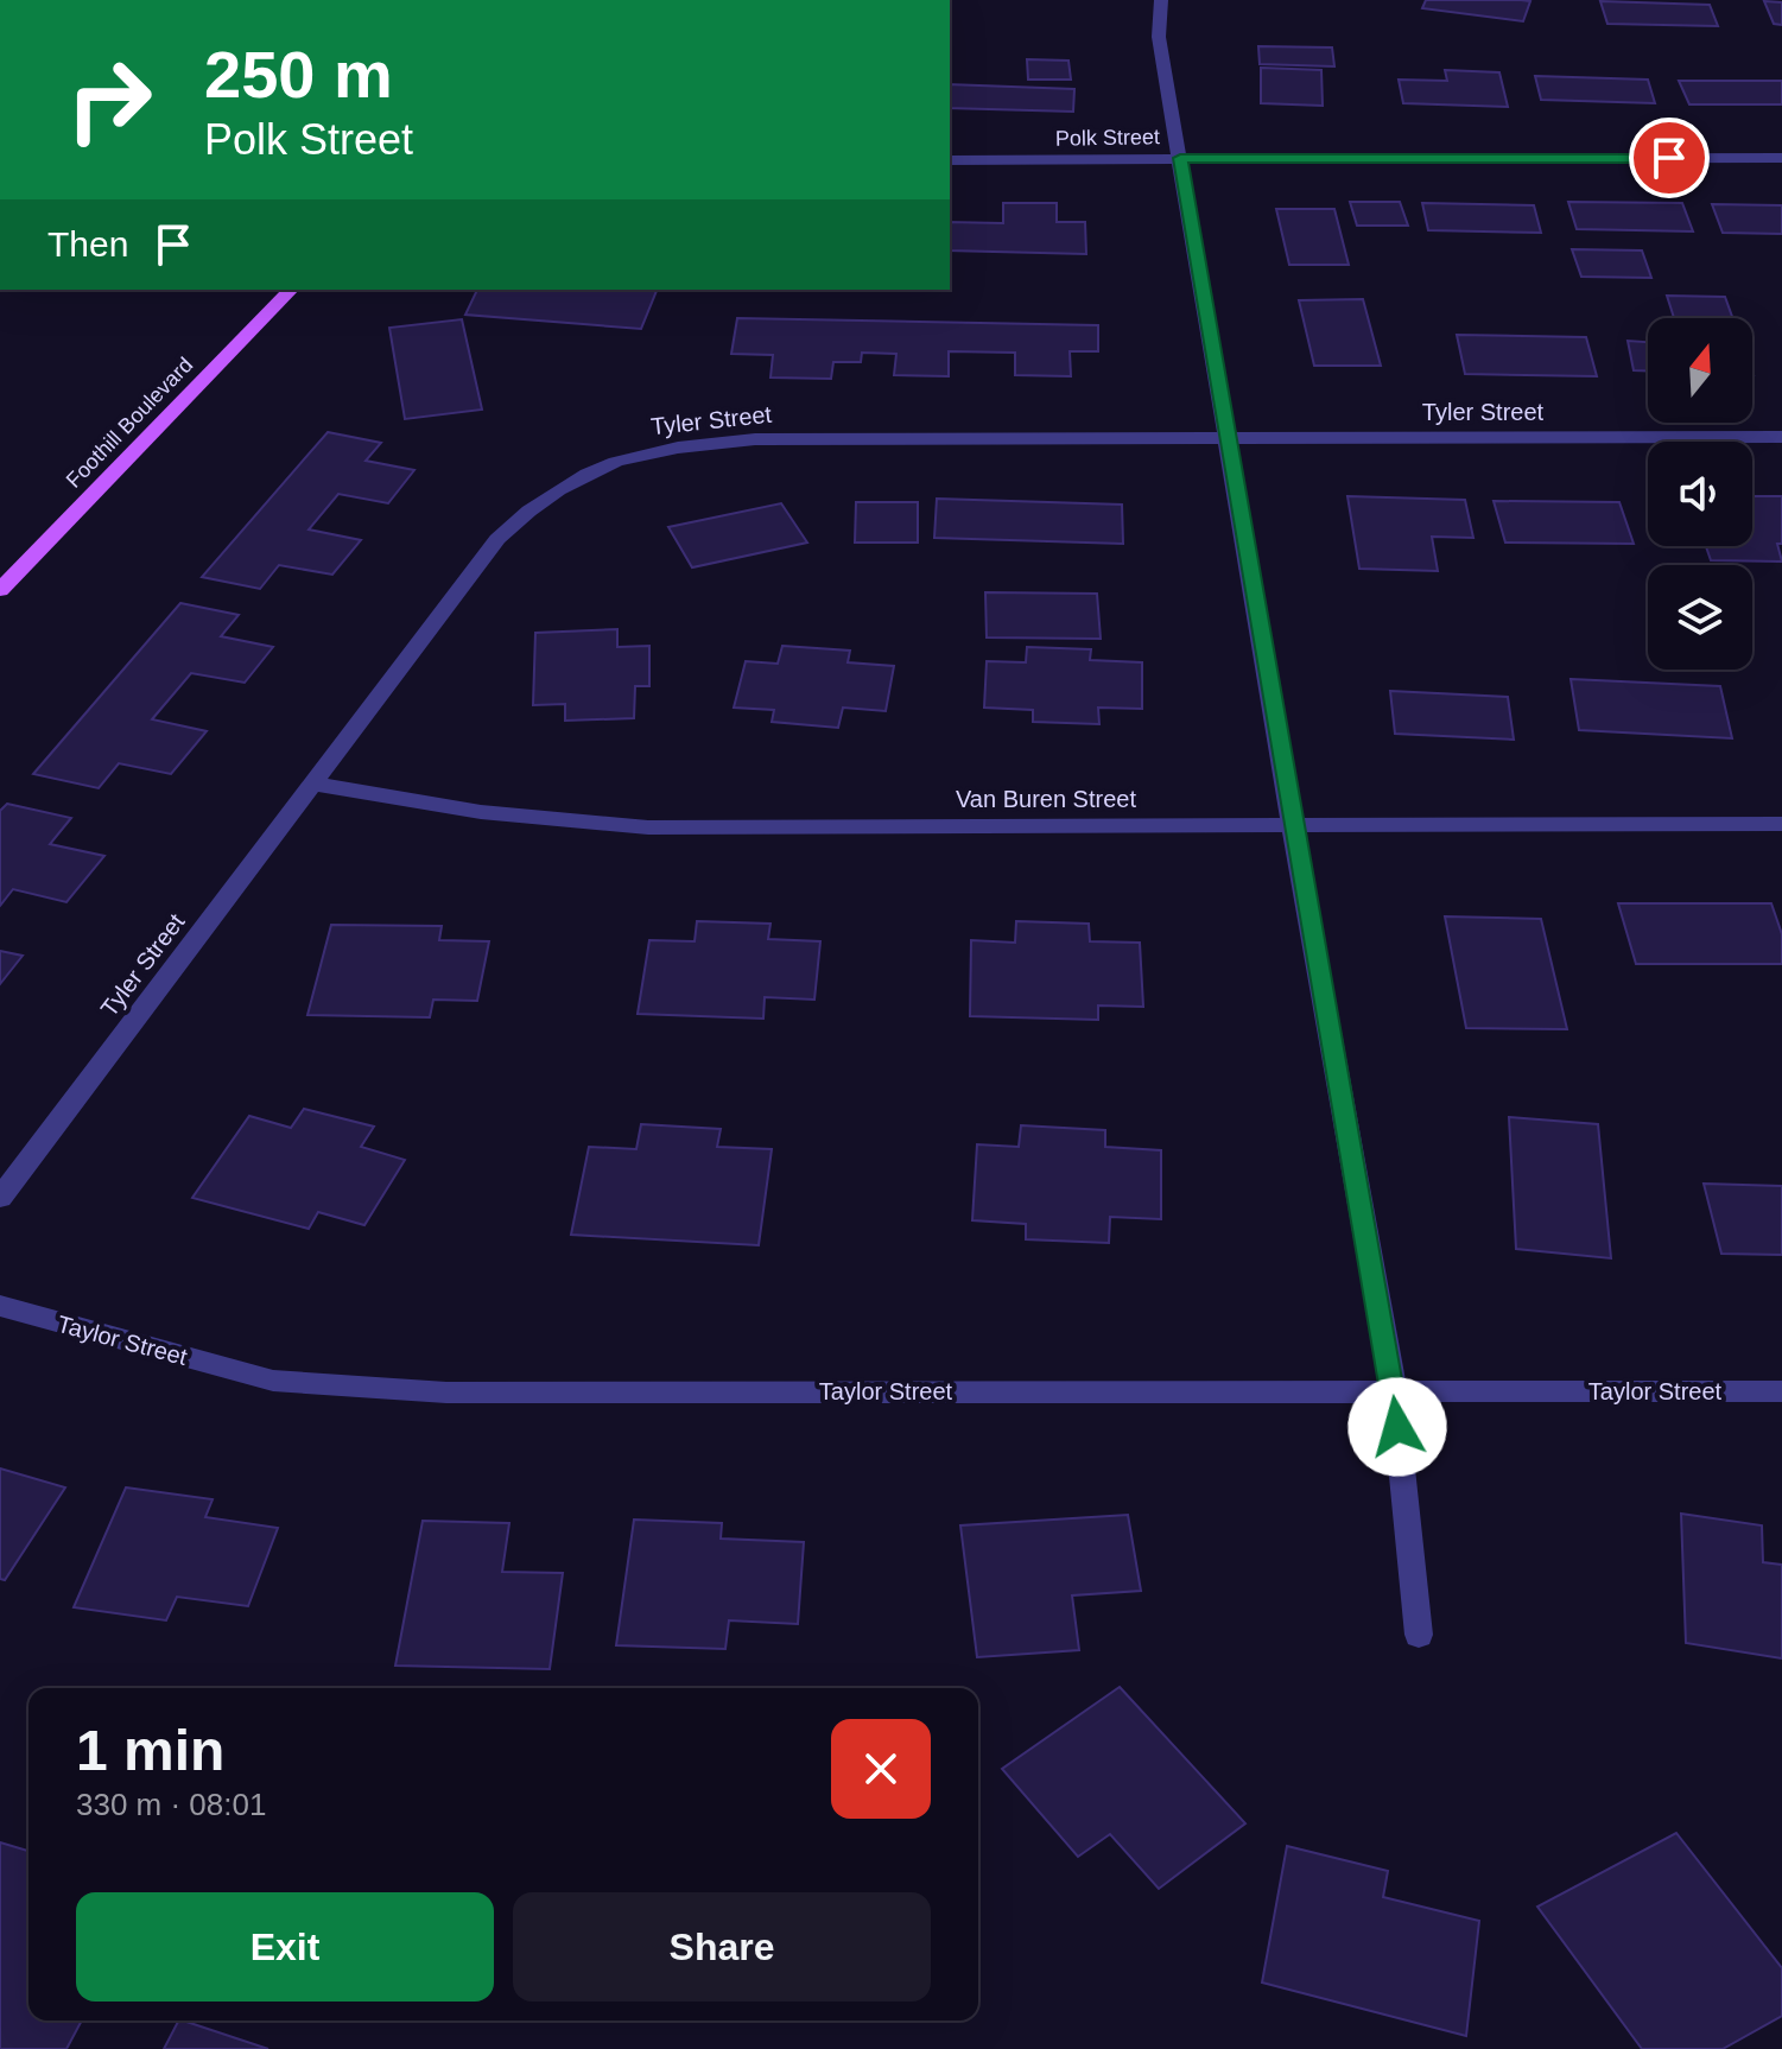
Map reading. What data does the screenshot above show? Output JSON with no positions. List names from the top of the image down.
{
  "streets": {
    "main road": ["Foothill Boulevard"],
    "street": [
      "Polk Street",
      "Tyler Street",
      "Van Buren Street",
      "Taylor Street"
    ]
  },
  "crossings": [
    ["Tyler Street", "Van Buren Street"]
  ],
  "north": "top",
  "page": {
    "turn": ["250 m", "Polk Street"],
    "then": "Then",
    "heading": ["1 min", "330 m · 08:01"],
    "buttons": ["Exit", "Share"]
  }
}
